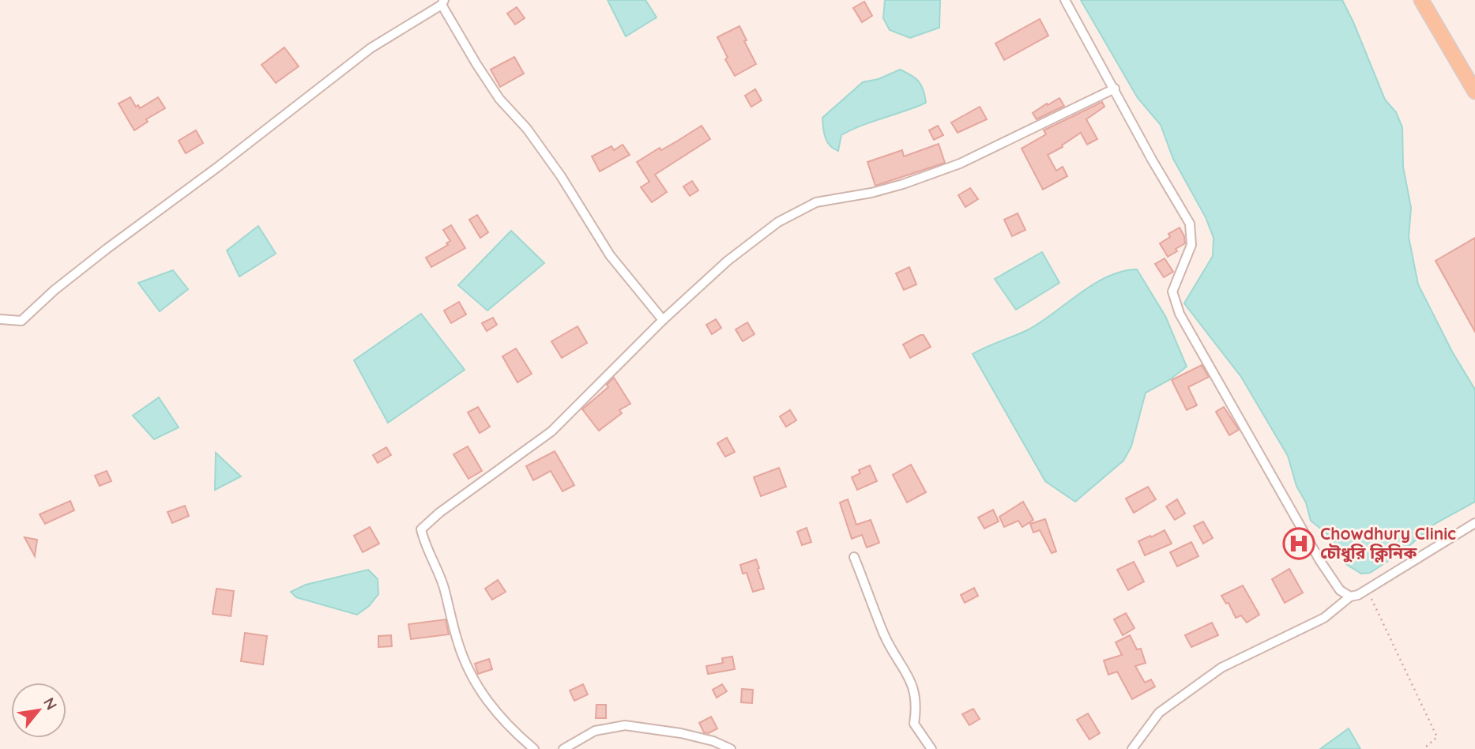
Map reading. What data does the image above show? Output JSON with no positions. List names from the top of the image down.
{
  "places": {
    "hospital": ["Chowdhury Clinic চৌধুরি ক্লিনিক"]
  },
  "north": "top right"
}
